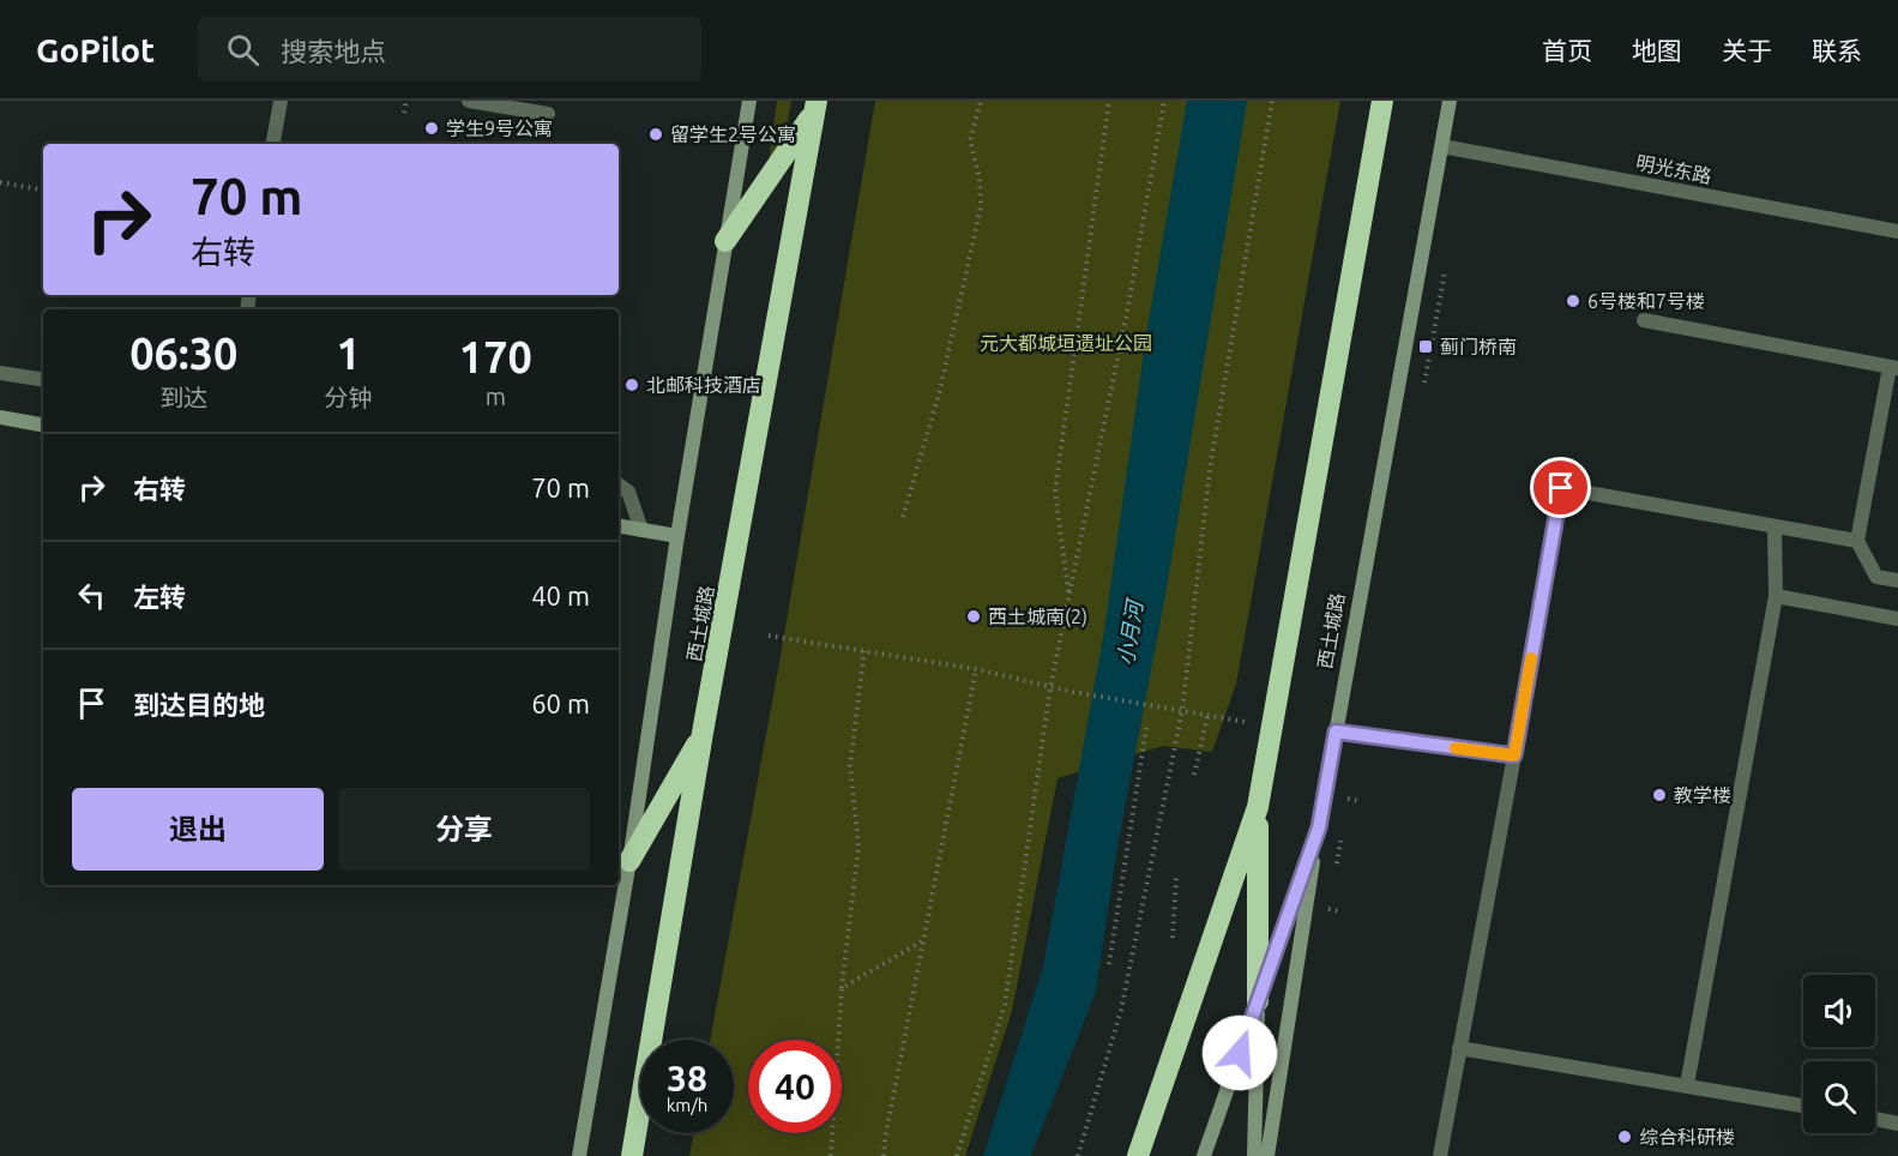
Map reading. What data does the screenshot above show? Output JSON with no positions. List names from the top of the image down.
{
  "streets": {
    "highway": ["西土城路"],
    "street": ["明光东路"]
  },
  "crossings": [
    ["明光东路", "西土城路"]
  ],
  "water": ["小月河"],
  "parks": ["元大都城垣遗址公园"],
  "places": {
    "other": [
      "学生9号公寓",
      "留学生2号公寓",
      "6号楼和7号楼",
      "北邮科技酒店",
      "西土城南(2)",
      "教学楼",
      "综合科研楼"
    ],
    "transit": ["蓟门桥南"]
  },
  "page": {
    "header": "GoPilot",
    "search": "搜索地点",
    "nav": [
      "首页",
      "地图",
      "关于",
      "联系"
    ],
    "turn": ["70 m", "右转"],
    "eta": [
      "06:30",
      "到达",
      "1",
      "分钟",
      "170",
      "m"
    ],
    "list": [
      {
        "name": "右转",
        "value": "70 m"
      },
      {
        "name": "左转",
        "value": "40 m"
      },
      {
        "name": "到达目的地",
        "value": "60 m"
      }
    ],
    "buttons": ["退出", "分享"],
    "speed": "38 km/h",
    "limit": "40"
  }
}
